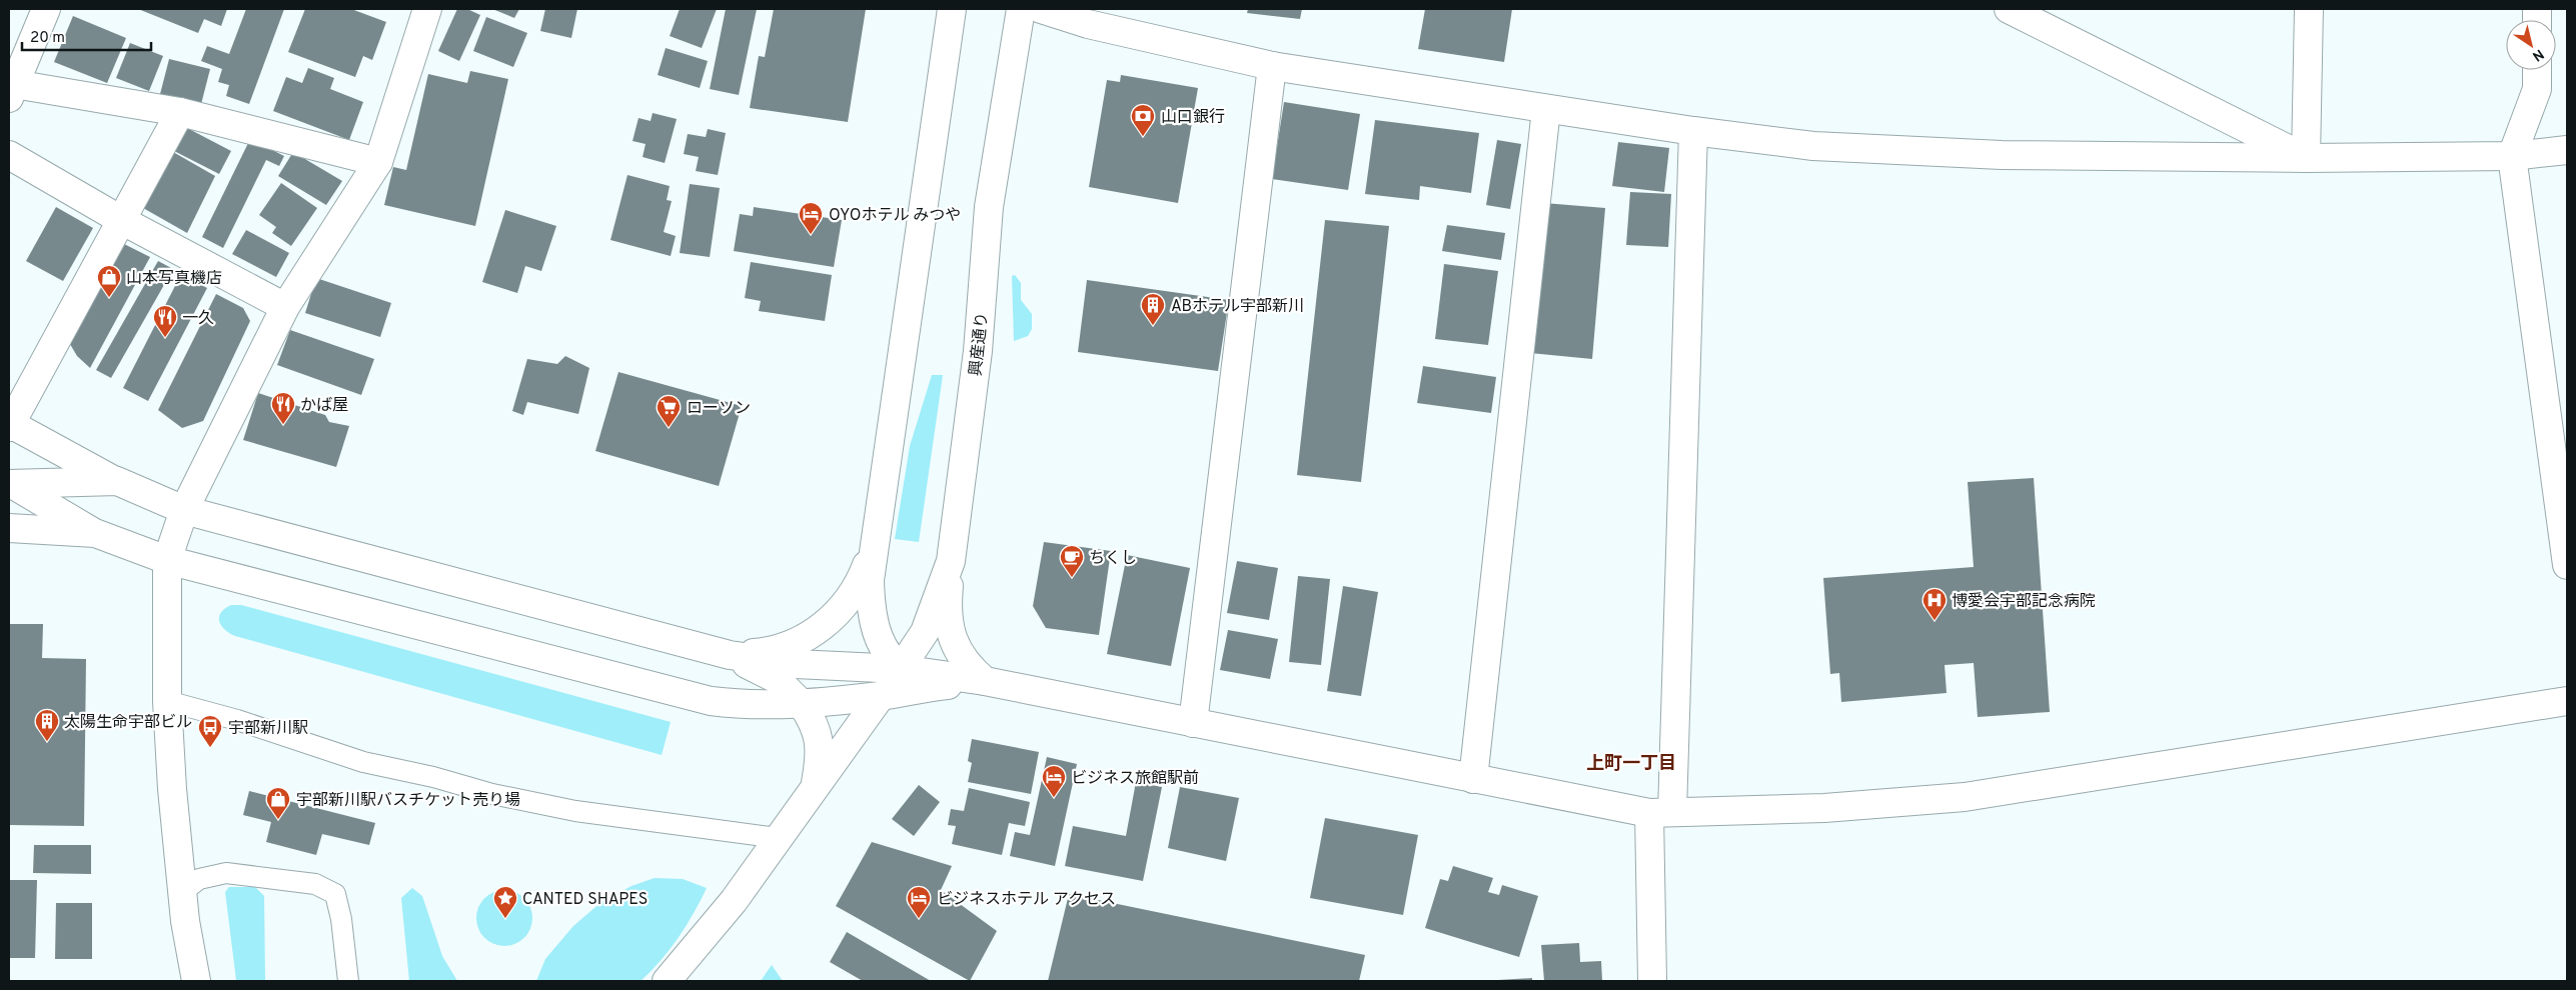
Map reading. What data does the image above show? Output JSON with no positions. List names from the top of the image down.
{
  "streets": {
    "street": ["興産通り"]
  },
  "districts": ["上町一丁目"],
  "places": {
    "bank": ["山口銀行"],
    "hotel": ["OYOホテル みつや", "ビジネス旅館駅前", "ビジネスホテル アクセス"],
    "shop": ["山本写真機店", "宇部新川駅バスチケット売り場"],
    "building": ["ABホテル宇部新川", "太陽生命宇部ビル"],
    "restaurant": ["一久", "かば屋"],
    "supermarket": ["ローソン"],
    "cafe": ["ちくし"],
    "hospital": ["博愛会宇部記念病院"],
    "bus stop": ["宇部新川駅"],
    "place": ["CANTED SHAPES"]
  },
  "scale_bar": "20 m",
  "north": "bottom right"
}
